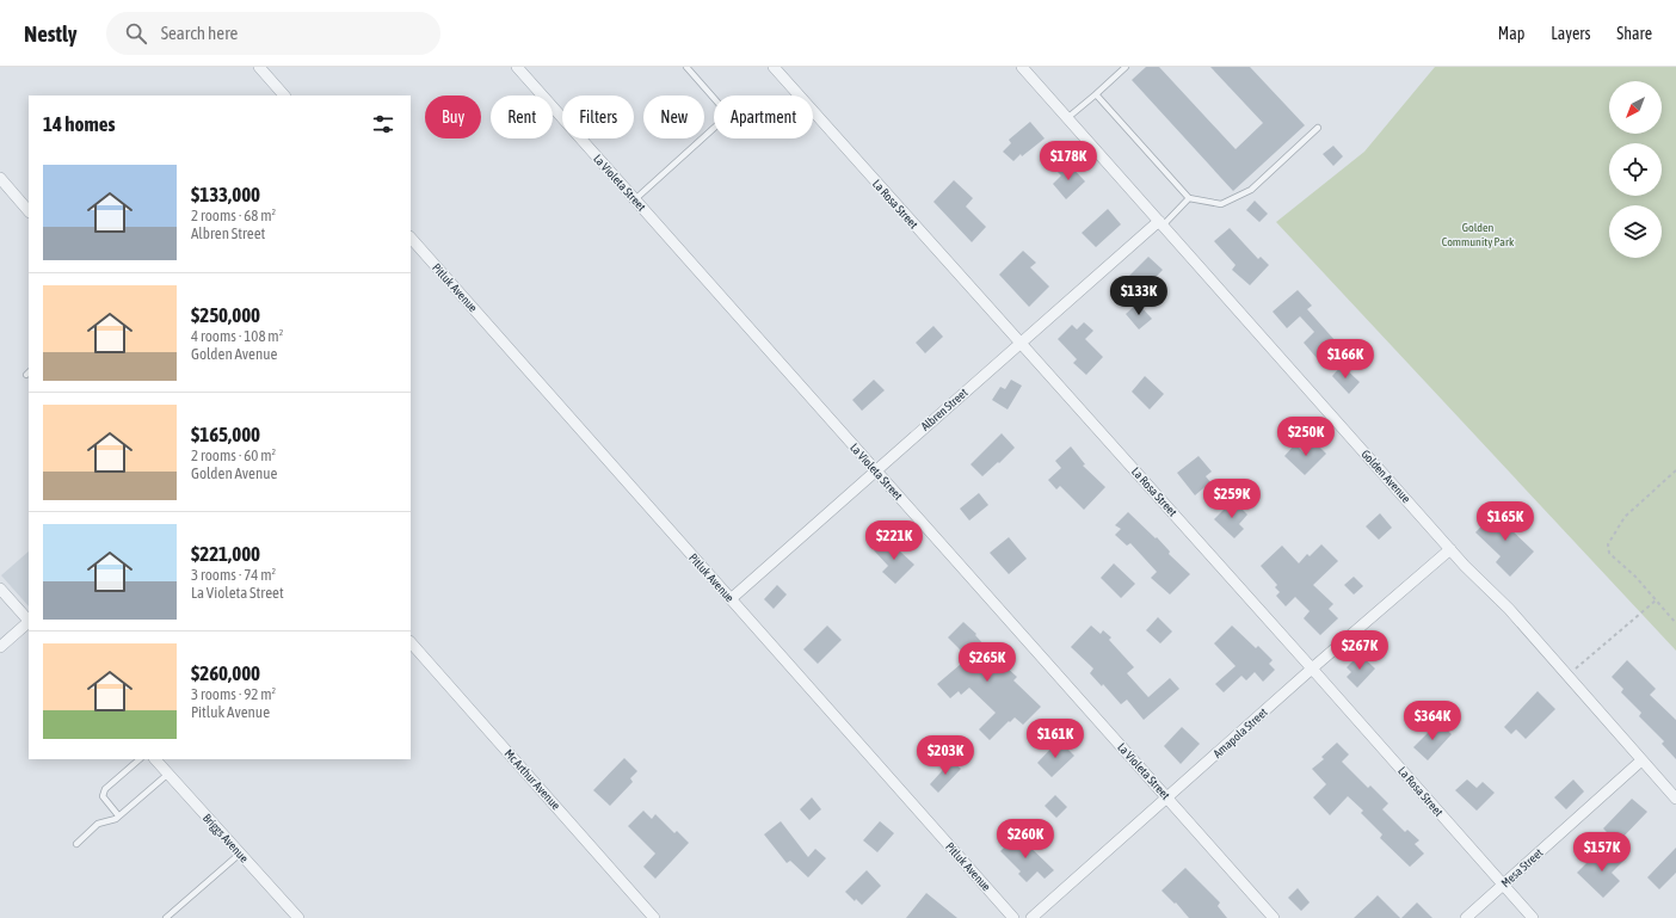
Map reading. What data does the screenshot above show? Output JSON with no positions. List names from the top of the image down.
{
  "streets": {
    "street": [
      "La Violeta Street",
      "La Rosa Street",
      "Pitluk Avenue",
      "Albren Street",
      "Golden Avenue",
      "Amapola Street",
      "Mc Arthur Avenue",
      "Briggs Avenue",
      "Mesa Street"
    ]
  },
  "crossings": [
    ["La Violeta Street", "Albren Street"],
    ["La Violeta Street", "Amapola Street"],
    ["La Rosa Street", "Albren Street"],
    ["La Rosa Street", "Amapola Street"],
    ["La Rosa Street", "Mesa Street"],
    ["Pitluk Avenue", "Albren Street"],
    ["Albren Street", "Golden Avenue"],
    ["Golden Avenue", "Amapola Street"],
    ["Golden Avenue", "Mesa Street"]
  ],
  "parks": ["Golden Community Park"],
  "north": "bottom left",
  "page": {
    "header": "Nestly",
    "search": "Search here",
    "nav": ["Map", "Layers", "Share"],
    "chip": [
      "Buy",
      "Rent",
      "Filters",
      "New",
      "Apartment"
    ],
    "heading": "14 homes",
    "price": [
      "$178K",
      "$133K",
      "$166K",
      "$250K",
      "$259K",
      "$165K",
      "$221K",
      "$267K",
      "$265K",
      "$364K",
      "$161K",
      "$203K",
      "$260K",
      "$157K"
    ],
    "list": [
      {
        "name": "$133,000",
        "note": "2 rooms · 68 m² · Albren Street"
      },
      {
        "name": "$250,000",
        "note": "4 rooms · 108 m² · Golden Avenue"
      },
      {
        "name": "$165,000",
        "note": "2 rooms · 60 m² · Golden Avenue"
      },
      {
        "name": "$221,000",
        "note": "3 rooms · 74 m² · La Violeta Street"
      },
      {
        "name": "$260,000",
        "note": "3 rooms · 92 m² · Pitluk Avenue"
      }
    ]
  }
}
